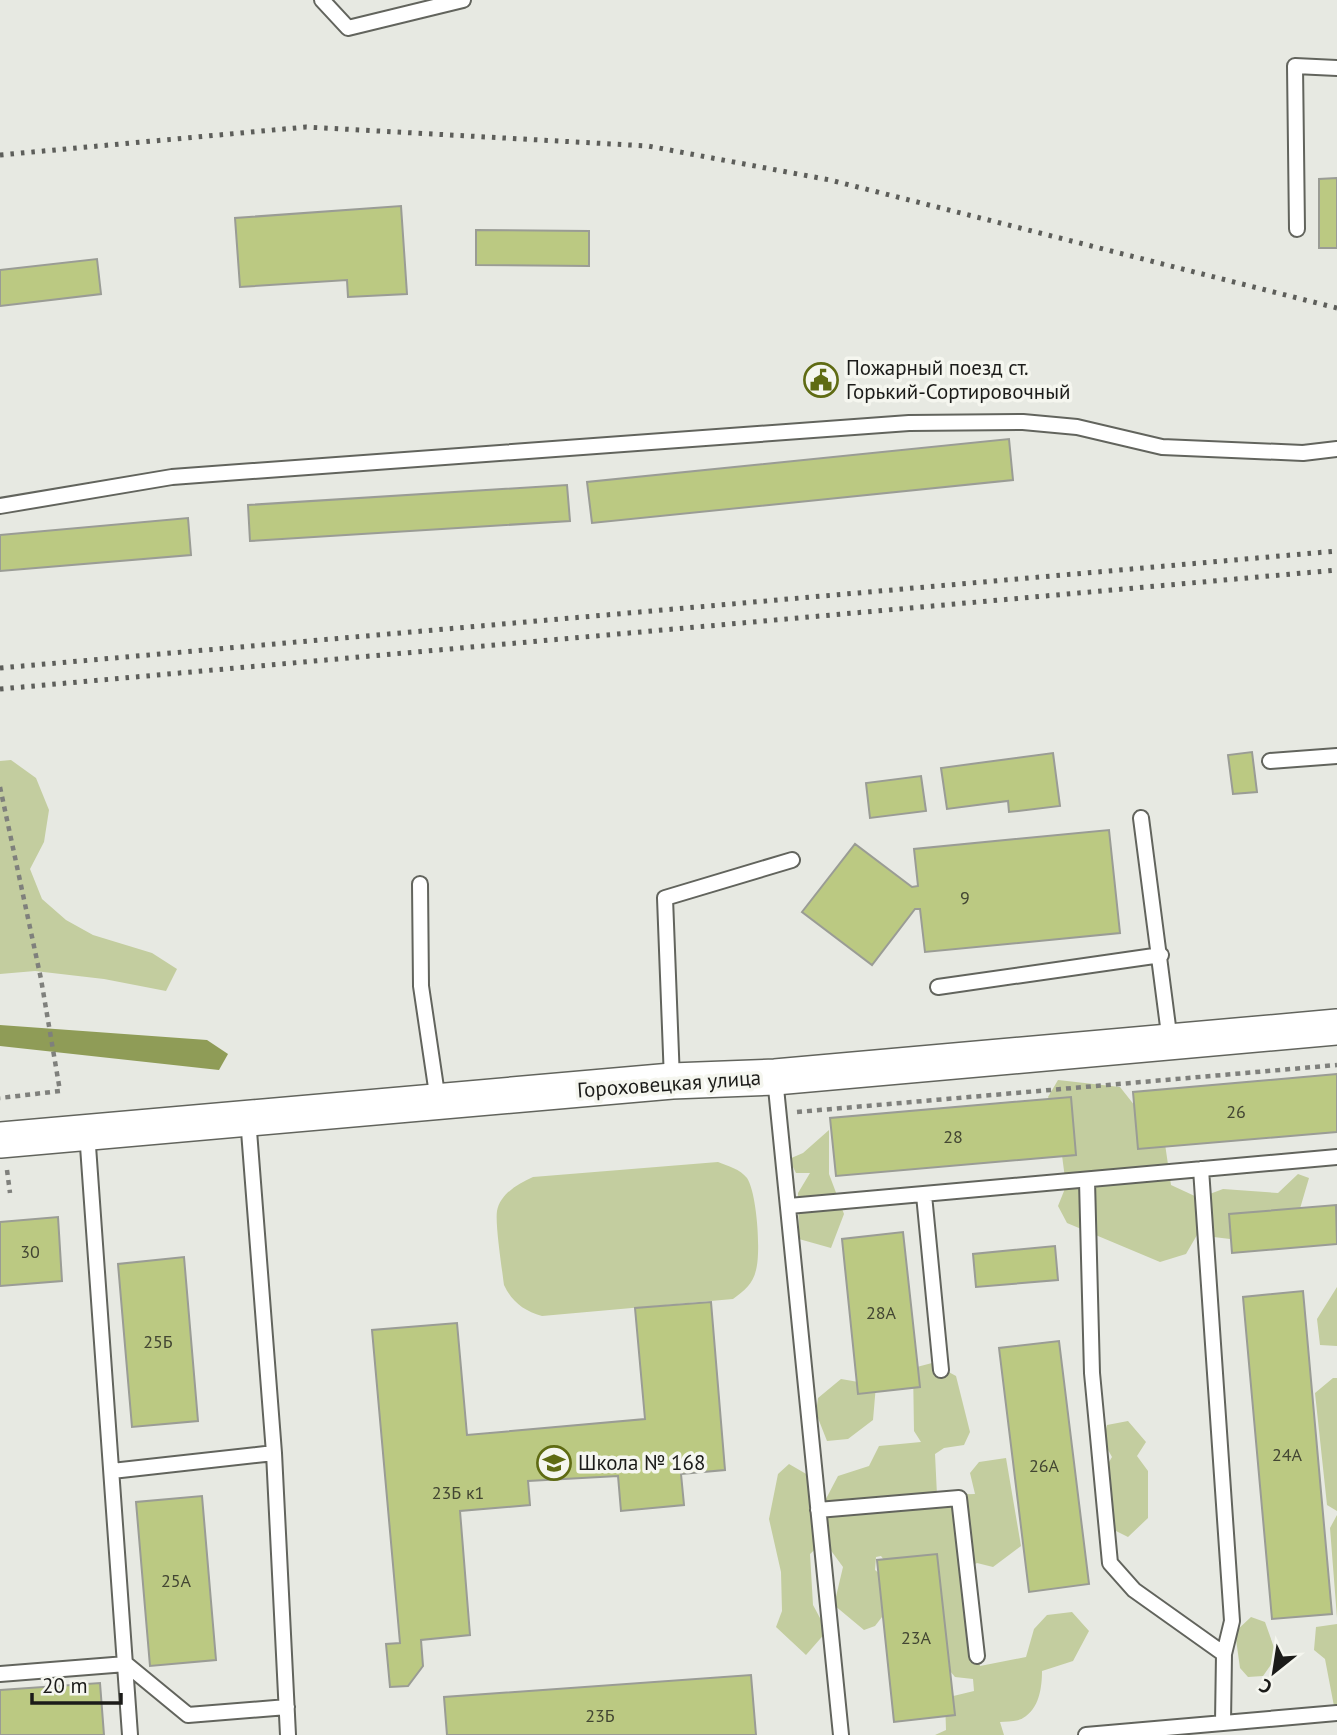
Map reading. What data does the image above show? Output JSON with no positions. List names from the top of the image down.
{
  "streets": {
    "street": ["Гороховецкая улица"]
  },
  "places": {
    "public building": ["Пожарный поезд ст. Горький-Сортировочный"],
    "school or university": ["Школа № 168"]
  },
  "house_numbers": [
    "9",
    "26",
    "28",
    "30",
    "28А",
    "25Б",
    "24А",
    "26А",
    "23Б к1",
    "25А",
    "23А",
    "23Б"
  ],
  "scale_bar": "20 m",
  "north": "bottom left"
}
